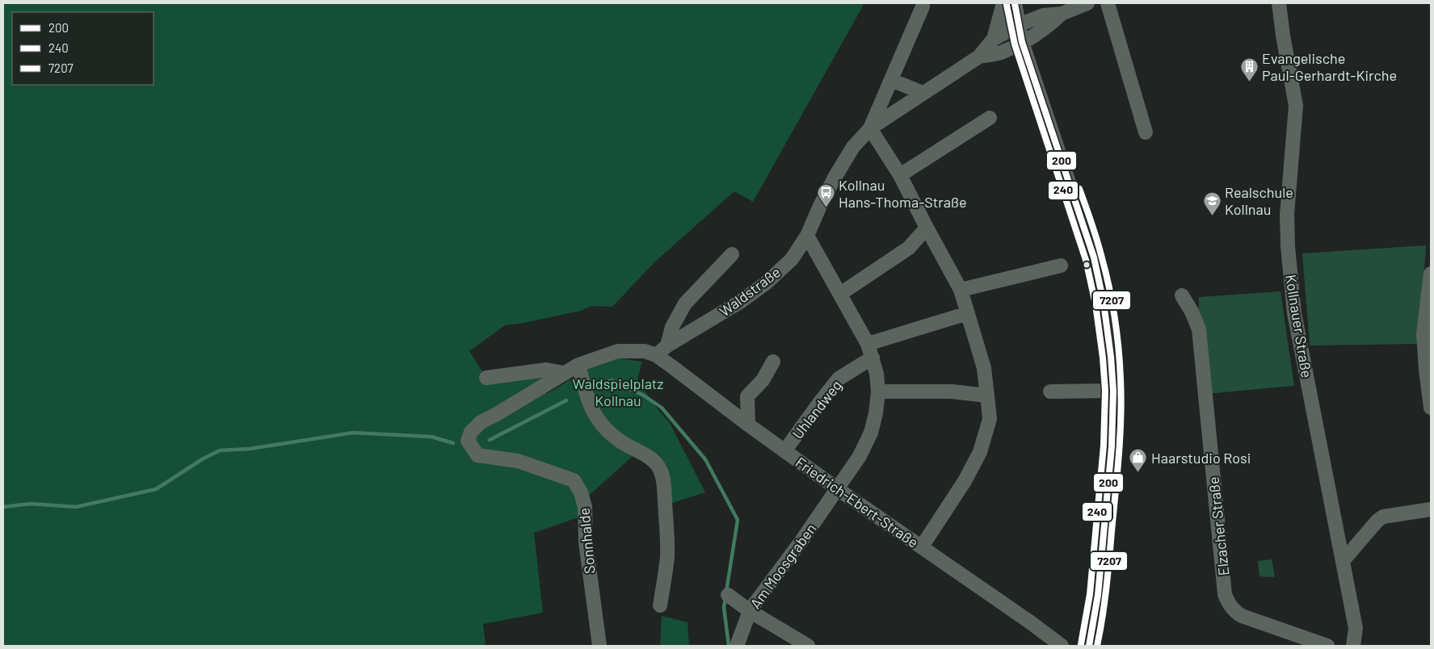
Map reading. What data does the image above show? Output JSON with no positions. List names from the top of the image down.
{
  "streets": {
    "street": [
      "Waldstraße",
      "Kollnauer Straße",
      "Uhlandweg",
      "Friedrich-Ebert-Straße",
      "Elzacher Straße",
      "Sonnhalde",
      "Am Moosgraben"
    ]
  },
  "crossings": [
    ["Waldstraße", "Friedrich-Ebert-Straße"],
    ["Waldstraße", "Am Moosgraben"],
    ["Uhlandweg", "Friedrich-Ebert-Straße"],
    ["Uhlandweg", "Am Moosgraben"],
    ["Friedrich-Ebert-Straße", "Am Moosgraben"]
  ],
  "parks": ["Waldspielplatz Kollnau"],
  "places": {
    "building": ["Evangelische Paul-Gerhardt-Kirche"],
    "bus stop": ["Kollnau Hans-Thoma-Straße"],
    "school or university": ["Realschule Kollnau"],
    "shop": ["Haarstudio Rosi"]
  },
  "lines": ["transit line 200", "transit line 240", "transit line 7207"],
  "legend": ["200", "240", "7207"]
}
